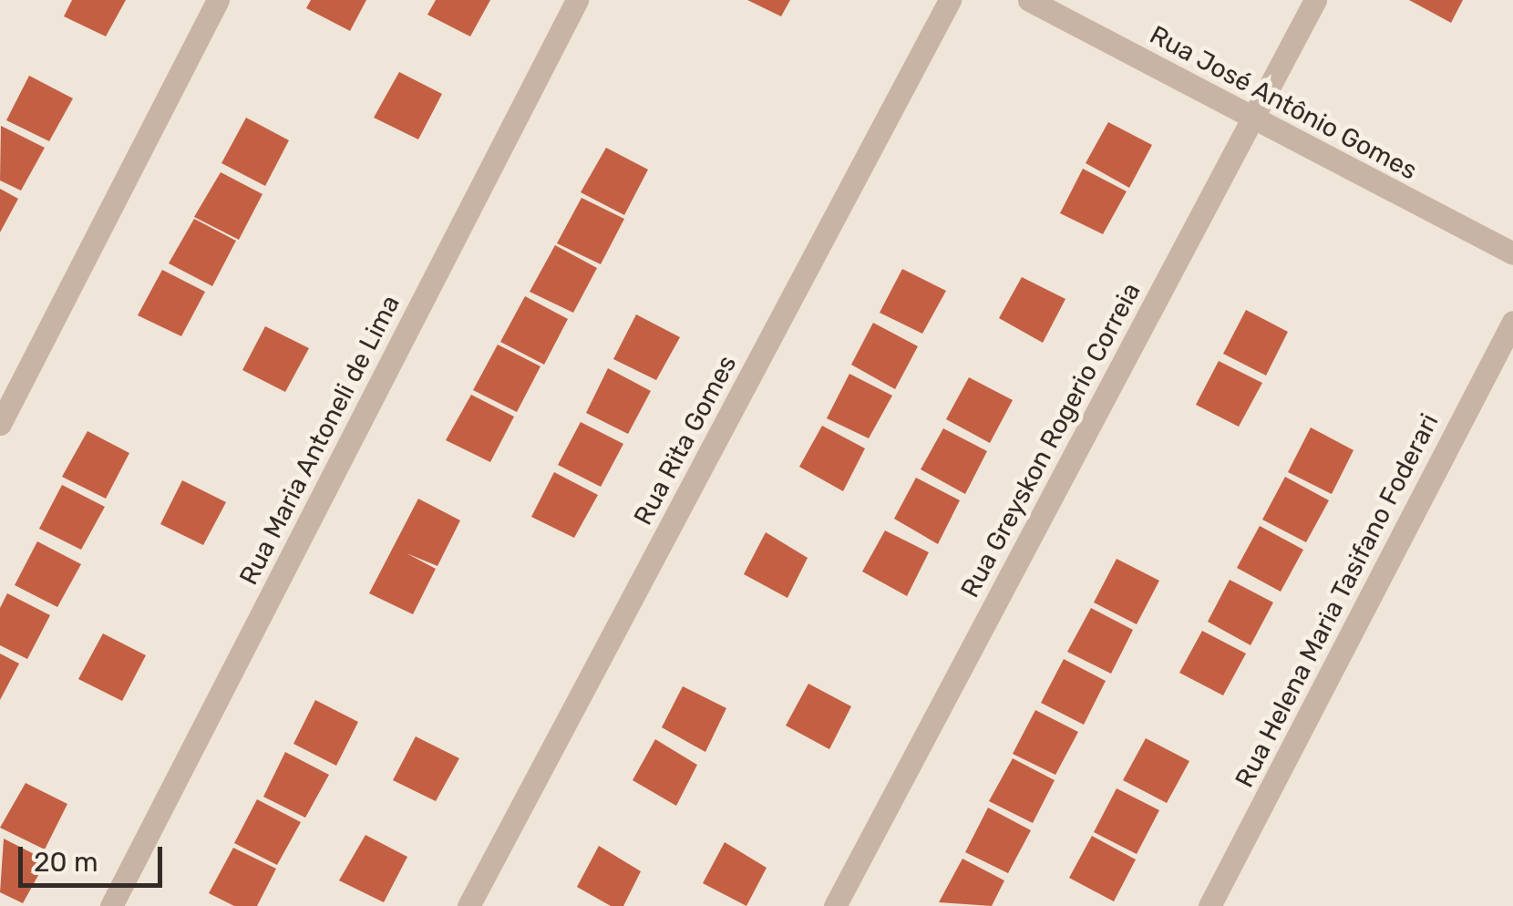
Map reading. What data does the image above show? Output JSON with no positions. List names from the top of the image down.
{
  "streets": {
    "street": [
      "Rua José Antônio Gomes",
      "Rua Maria Antoneli de Lima",
      "Rua Rita Gomes",
      "Rua Greyskon Rogerio Correia",
      "Rua Helena Maria Tasifano Foderari"
    ]
  },
  "crossings": [
    ["Rua José Antônio Gomes", "Rua Greyskon Rogerio Correia"]
  ],
  "scale_bar": "20 m"
}
